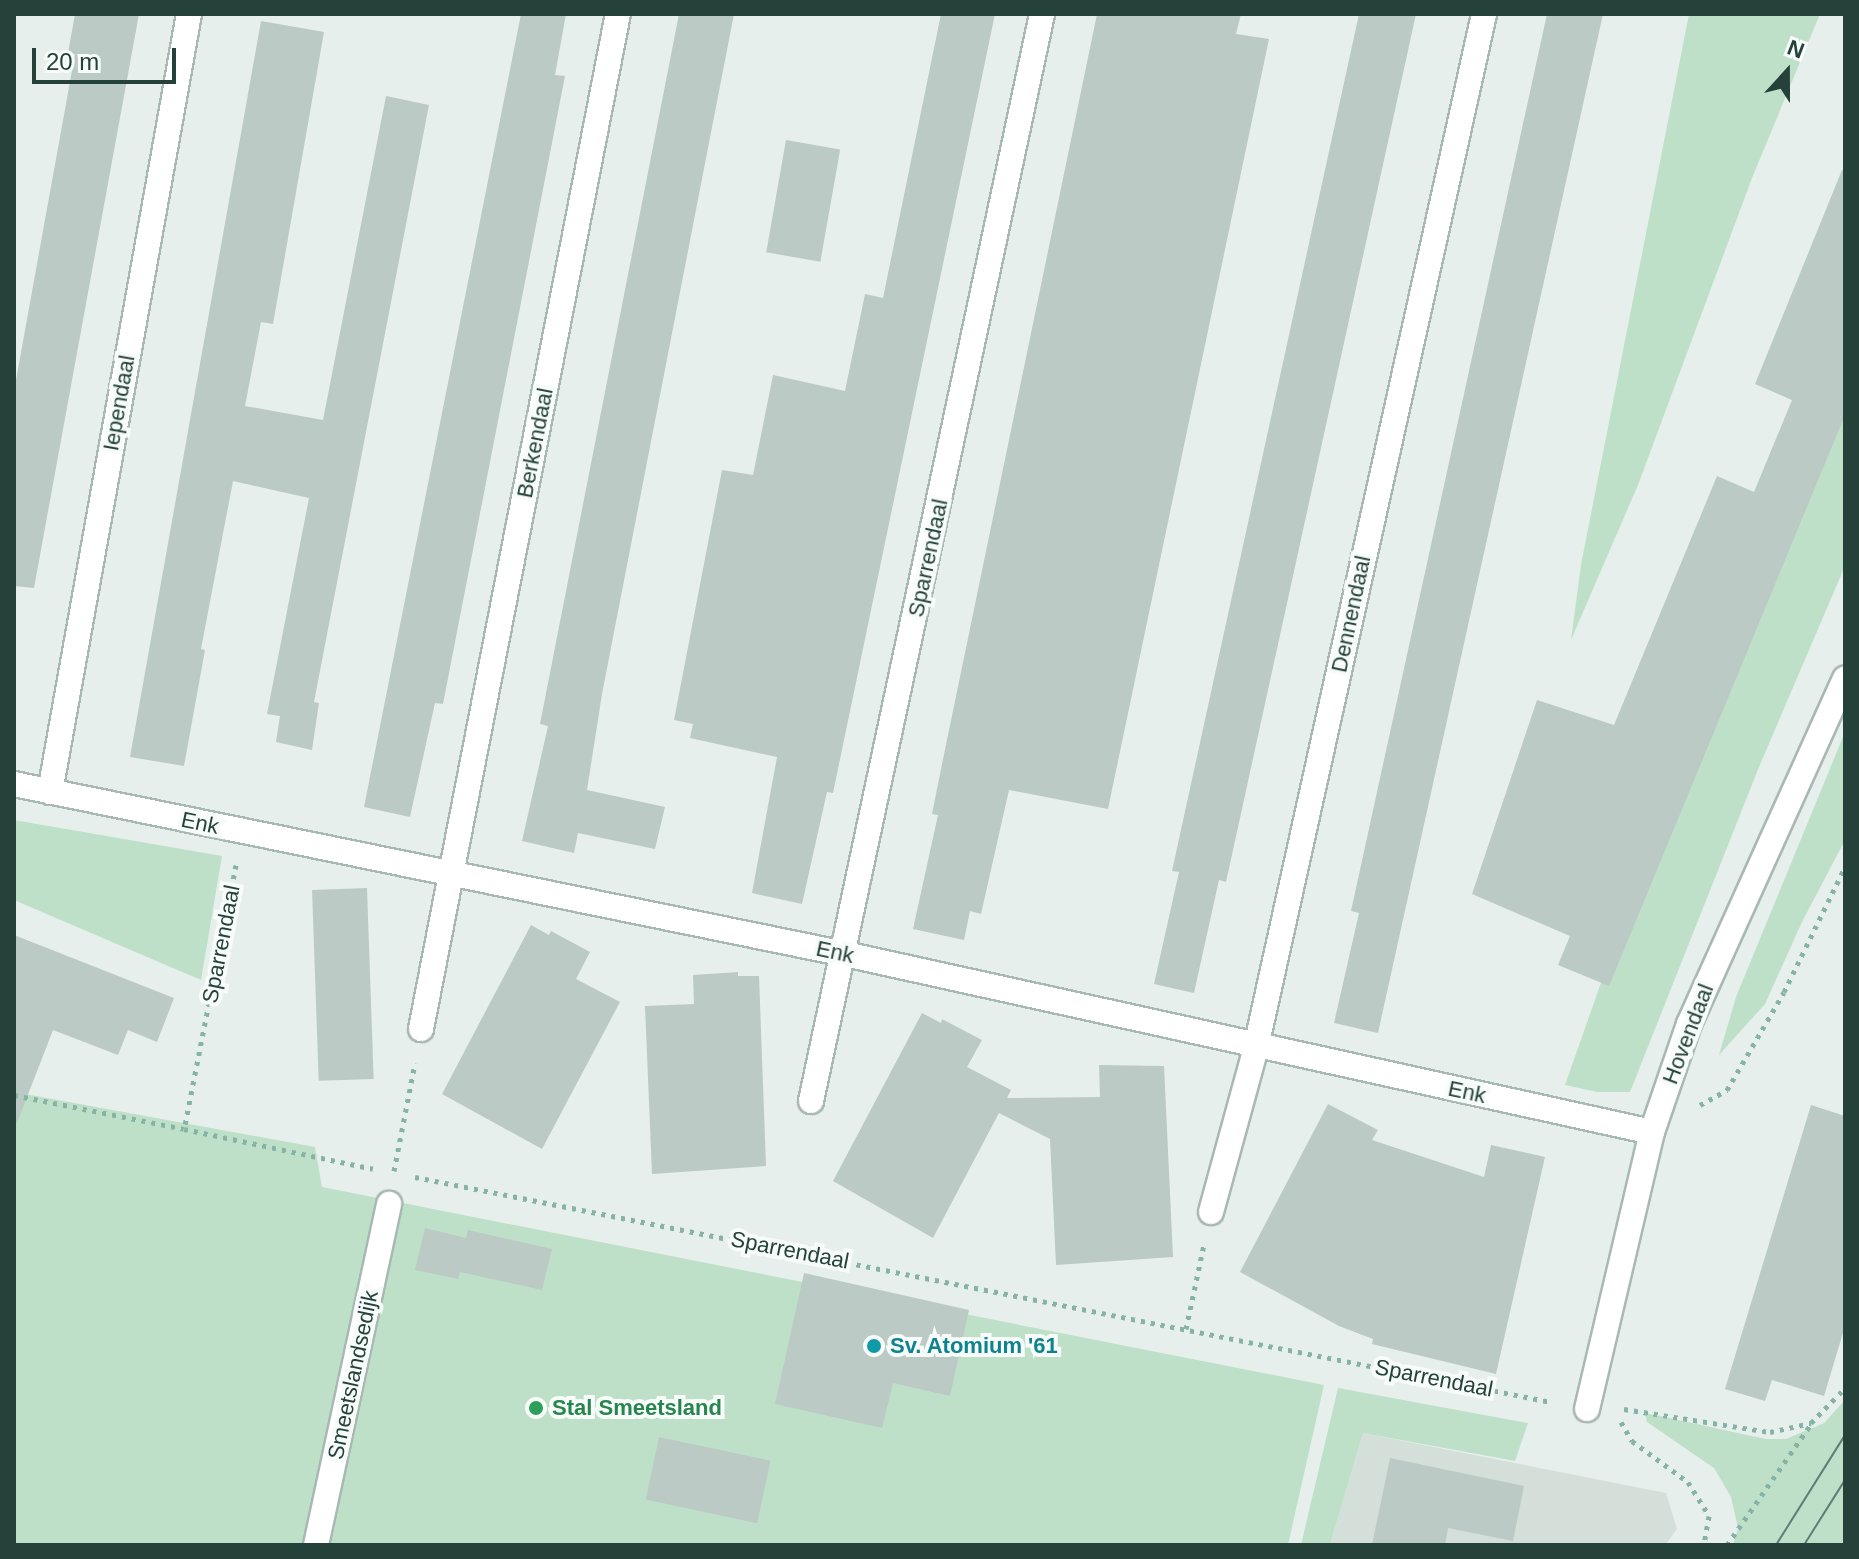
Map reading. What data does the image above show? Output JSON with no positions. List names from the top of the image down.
{
  "streets": {
    "street": [
      "Iependaal",
      "Berkendaal",
      "Sparrendaal",
      "Dennendaal",
      "Enk",
      "Hovendaal",
      "Smeetslandsedijk"
    ]
  },
  "crossings": [
    ["Iependaal", "Enk"],
    ["Berkendaal", "Enk"],
    ["Sparrendaal", "Enk"],
    ["Sparrendaal", "Hovendaal"],
    ["Dennendaal", "Enk"],
    ["Enk", "Hovendaal"]
  ],
  "places": ["Sv. Atomium '61", "Stal Smeetsland"],
  "scale_bar": "20 m",
  "north": "top"
}
